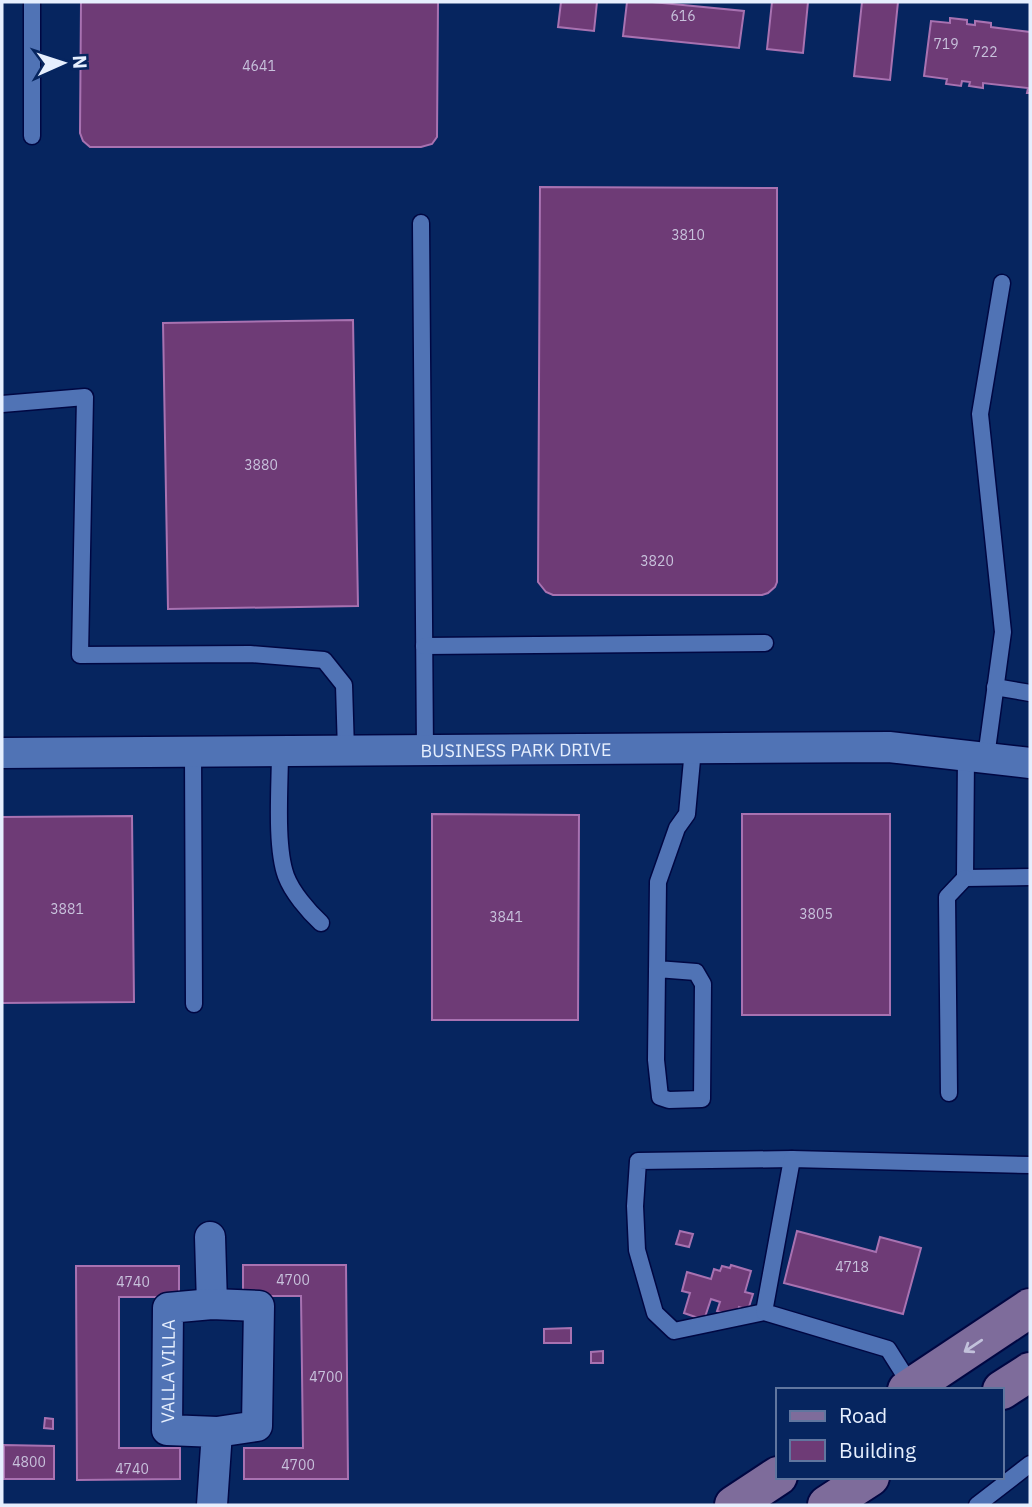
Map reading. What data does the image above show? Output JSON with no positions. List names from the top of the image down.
{
  "streets": {
    "street": ["BUSINESS PARK DRIVE", "VALLA VILLA"]
  },
  "house_numbers": [
    "616",
    "719",
    "722",
    "4641",
    "3810",
    "3880",
    "3820",
    "3881",
    "3805",
    "3841",
    "4718",
    "4700",
    "4740",
    "4700",
    "4800",
    "4700",
    "4740"
  ],
  "legend": ["Road", "Building"],
  "north": "right"
}
